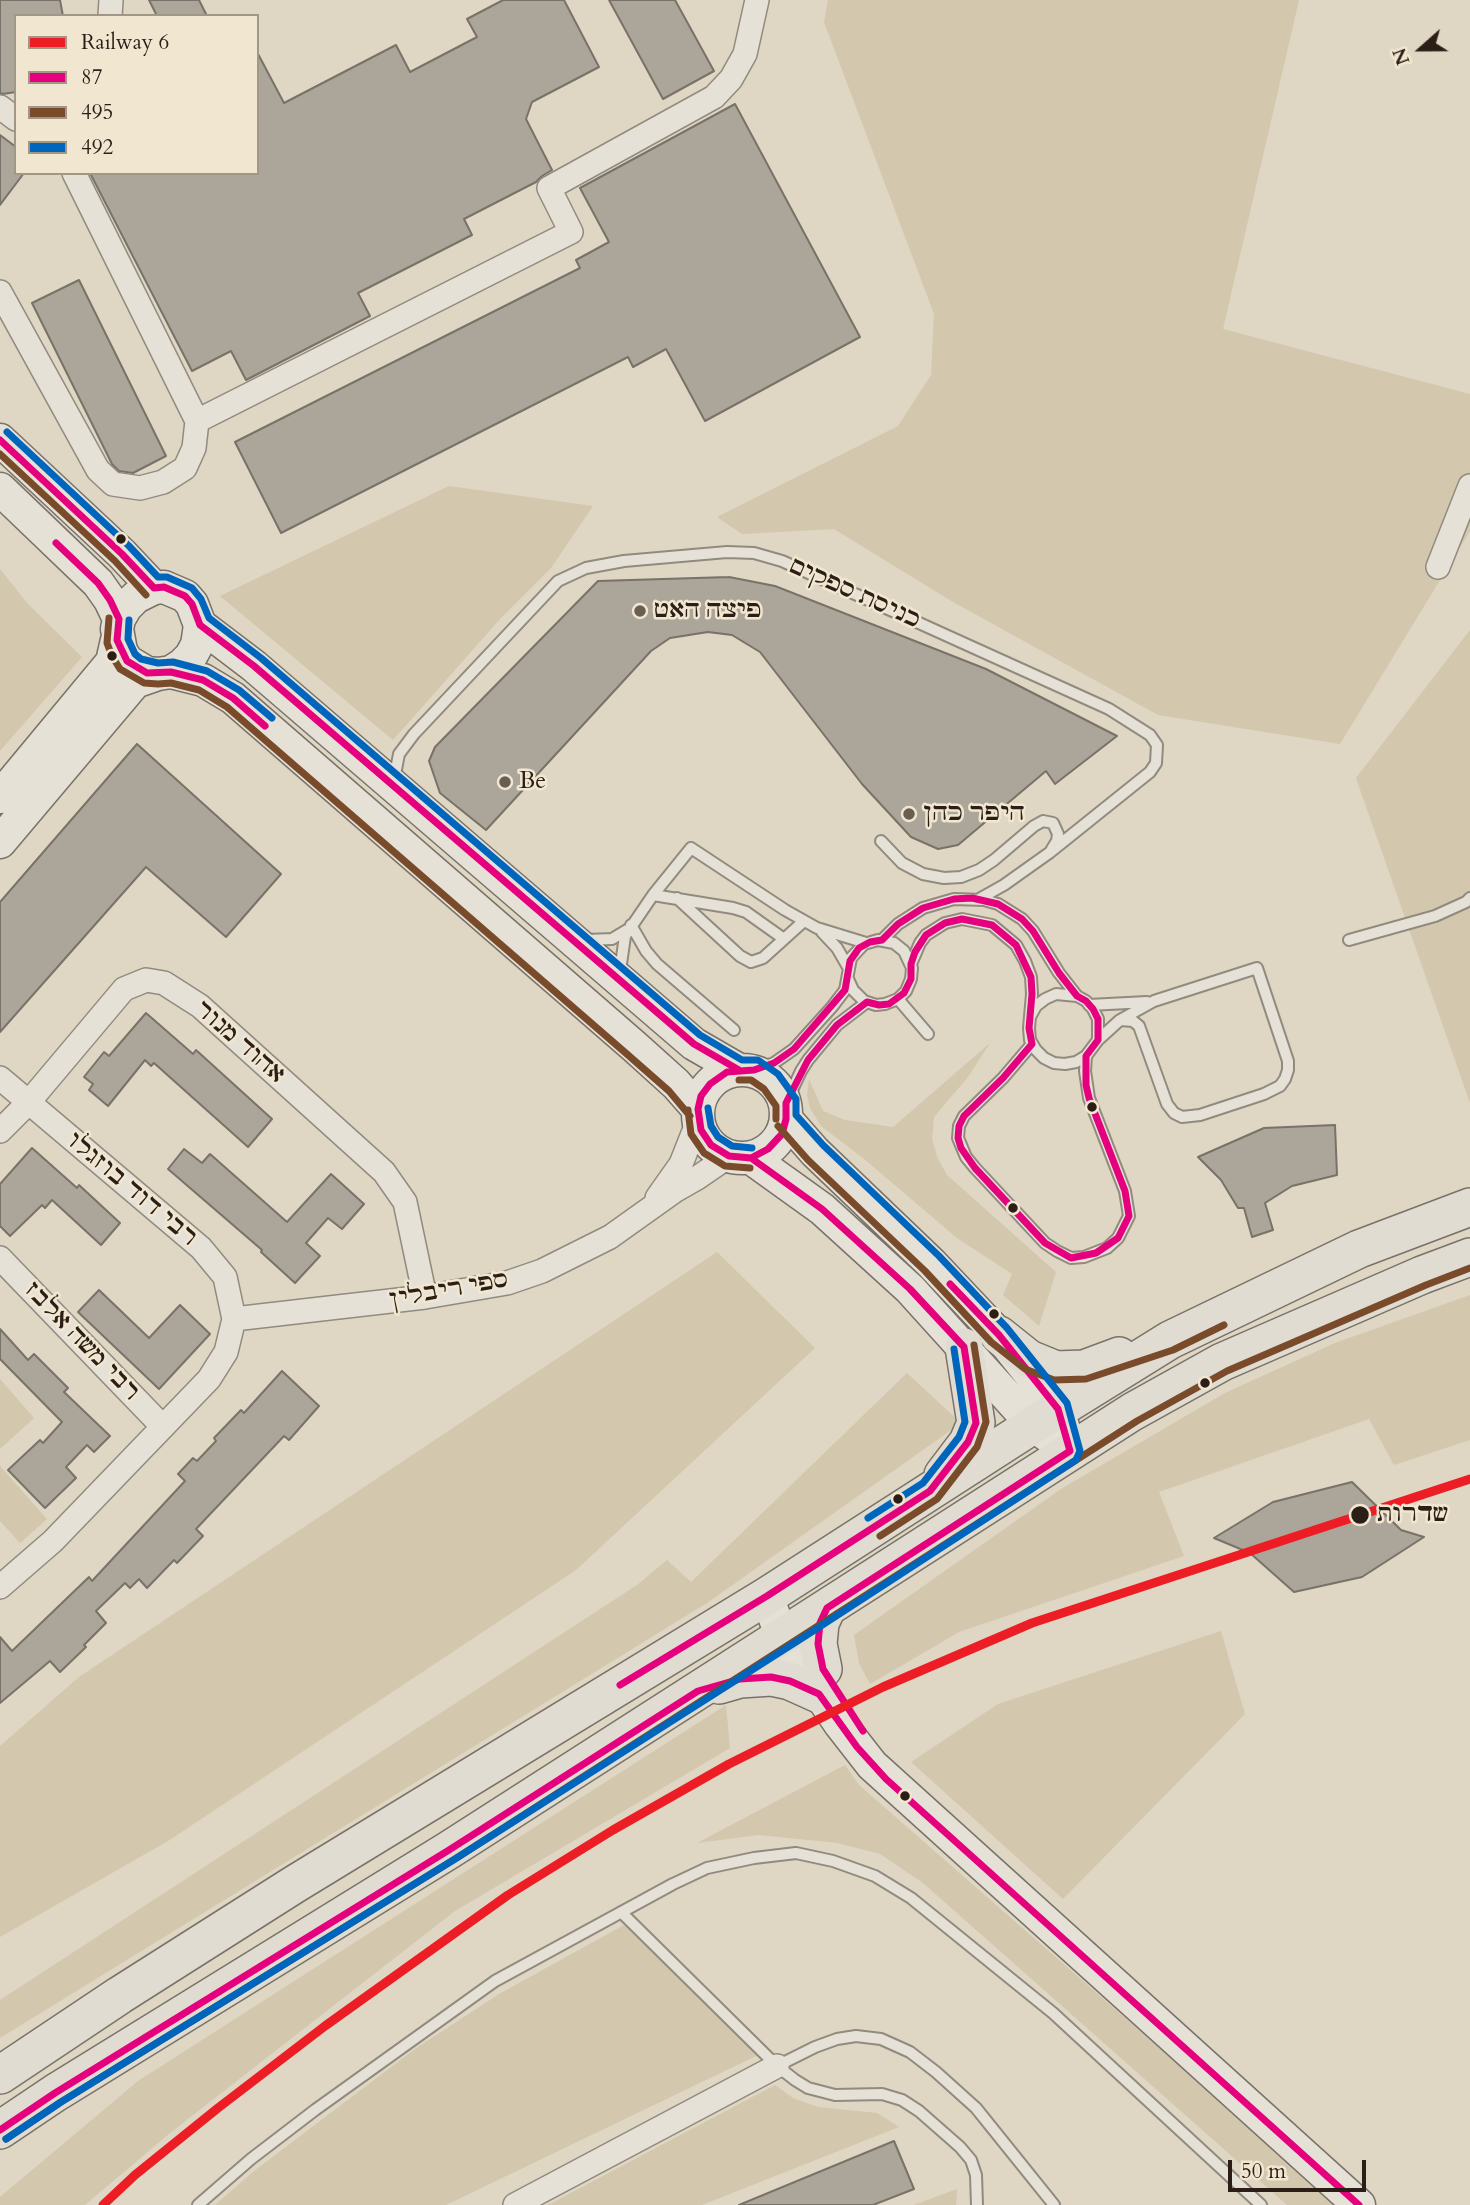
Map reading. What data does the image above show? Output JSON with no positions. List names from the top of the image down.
{
  "streets": {
    "street": [
      "אהוד מנור",
      "רבי דוד בוזגלו",
      "ספי ריבלין",
      "רבי משה אלבז"
    ],
    "lane": ["כניסת ספקים"]
  },
  "crossings": [
    ["אהוד מנור", "רבי דוד בוזגלו"],
    ["אהוד מנור", "ספי ריבלין"],
    ["רבי דוד בוזגלו", "ספי ריבלין"]
  ],
  "places": [
    "פיצה האט",
    "Be",
    "היפר כהן",
    "שדרות"
  ],
  "lines": [
    "transit line 492",
    "transit line 87",
    "transit line 495",
    "rail line 6"
  ],
  "legend": [
    "Railway 6",
    "87",
    "495",
    "492"
  ],
  "scale_bar": "50 m",
  "north": "left"
}
